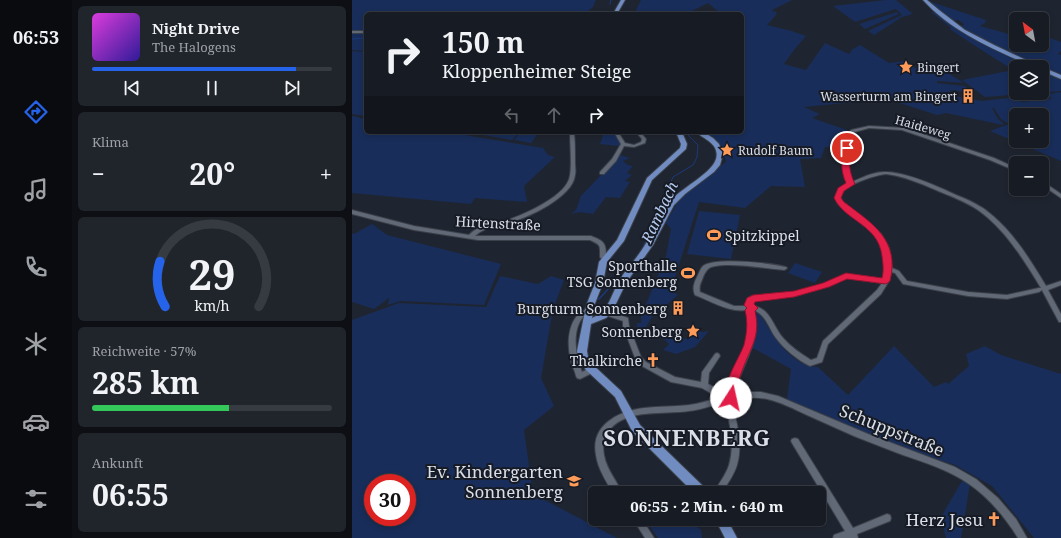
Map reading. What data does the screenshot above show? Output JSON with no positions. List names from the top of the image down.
{
  "streets": {
    "street": ["Haideweg", "Hirtenstraße", "Schuppstraße"]
  },
  "districts": ["SONNENBERG"],
  "water": ["Rambach"],
  "places": {
    "place": ["Bingert", "Rudolf Baum", "Sonnenberg"],
    "building": ["Wasserturm am Bingert", "Burgturm Sonnenberg"],
    "sports": ["Spitzkippel", "Sporthalle TSG Sonnenberg"],
    "church": ["Thalkirche", "Herz Jesu"],
    "school or university": ["Ev. Kindergarten Sonnenberg"]
  },
  "north": "top left",
  "page": {
    "tabs": "06:53",
    "map_buttons": ["+", "−"],
    "turn": ["150 m", "Kloppenheimer Steige"],
    "song": ["Night Drive", "The Halogens"],
    "tile": [
      "Klima",
      ["Reichweite · 57%", "285 km"],
      ["Ankunft", "06:55"]
    ],
    "heat": ["−", "20°", "+"],
    "limit": "30",
    "trip": "06:55 · 2 Min. · 640 m",
    "gauge": ["29", "km/h"]
  }
}
